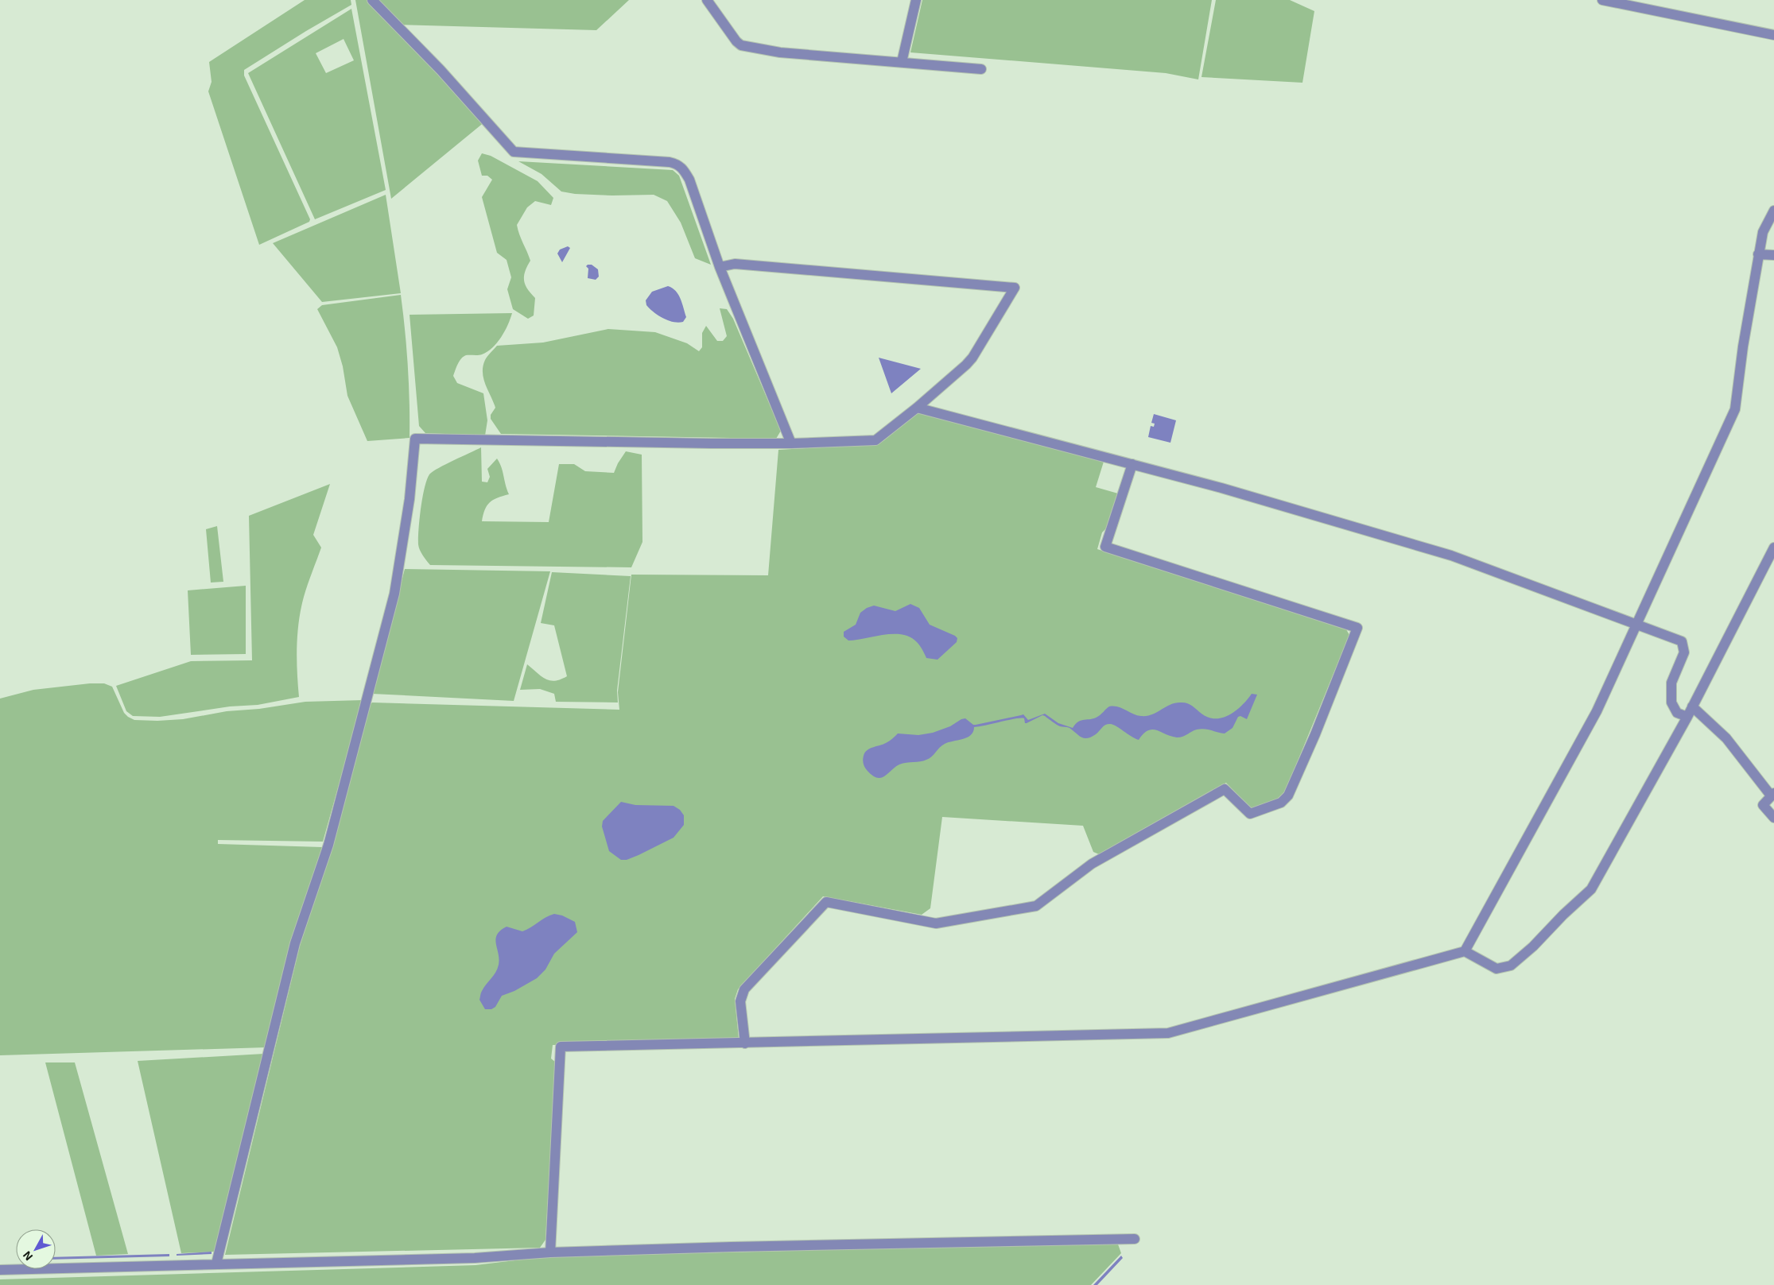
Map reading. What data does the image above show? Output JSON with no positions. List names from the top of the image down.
{
  "north": "bottom left"
}
